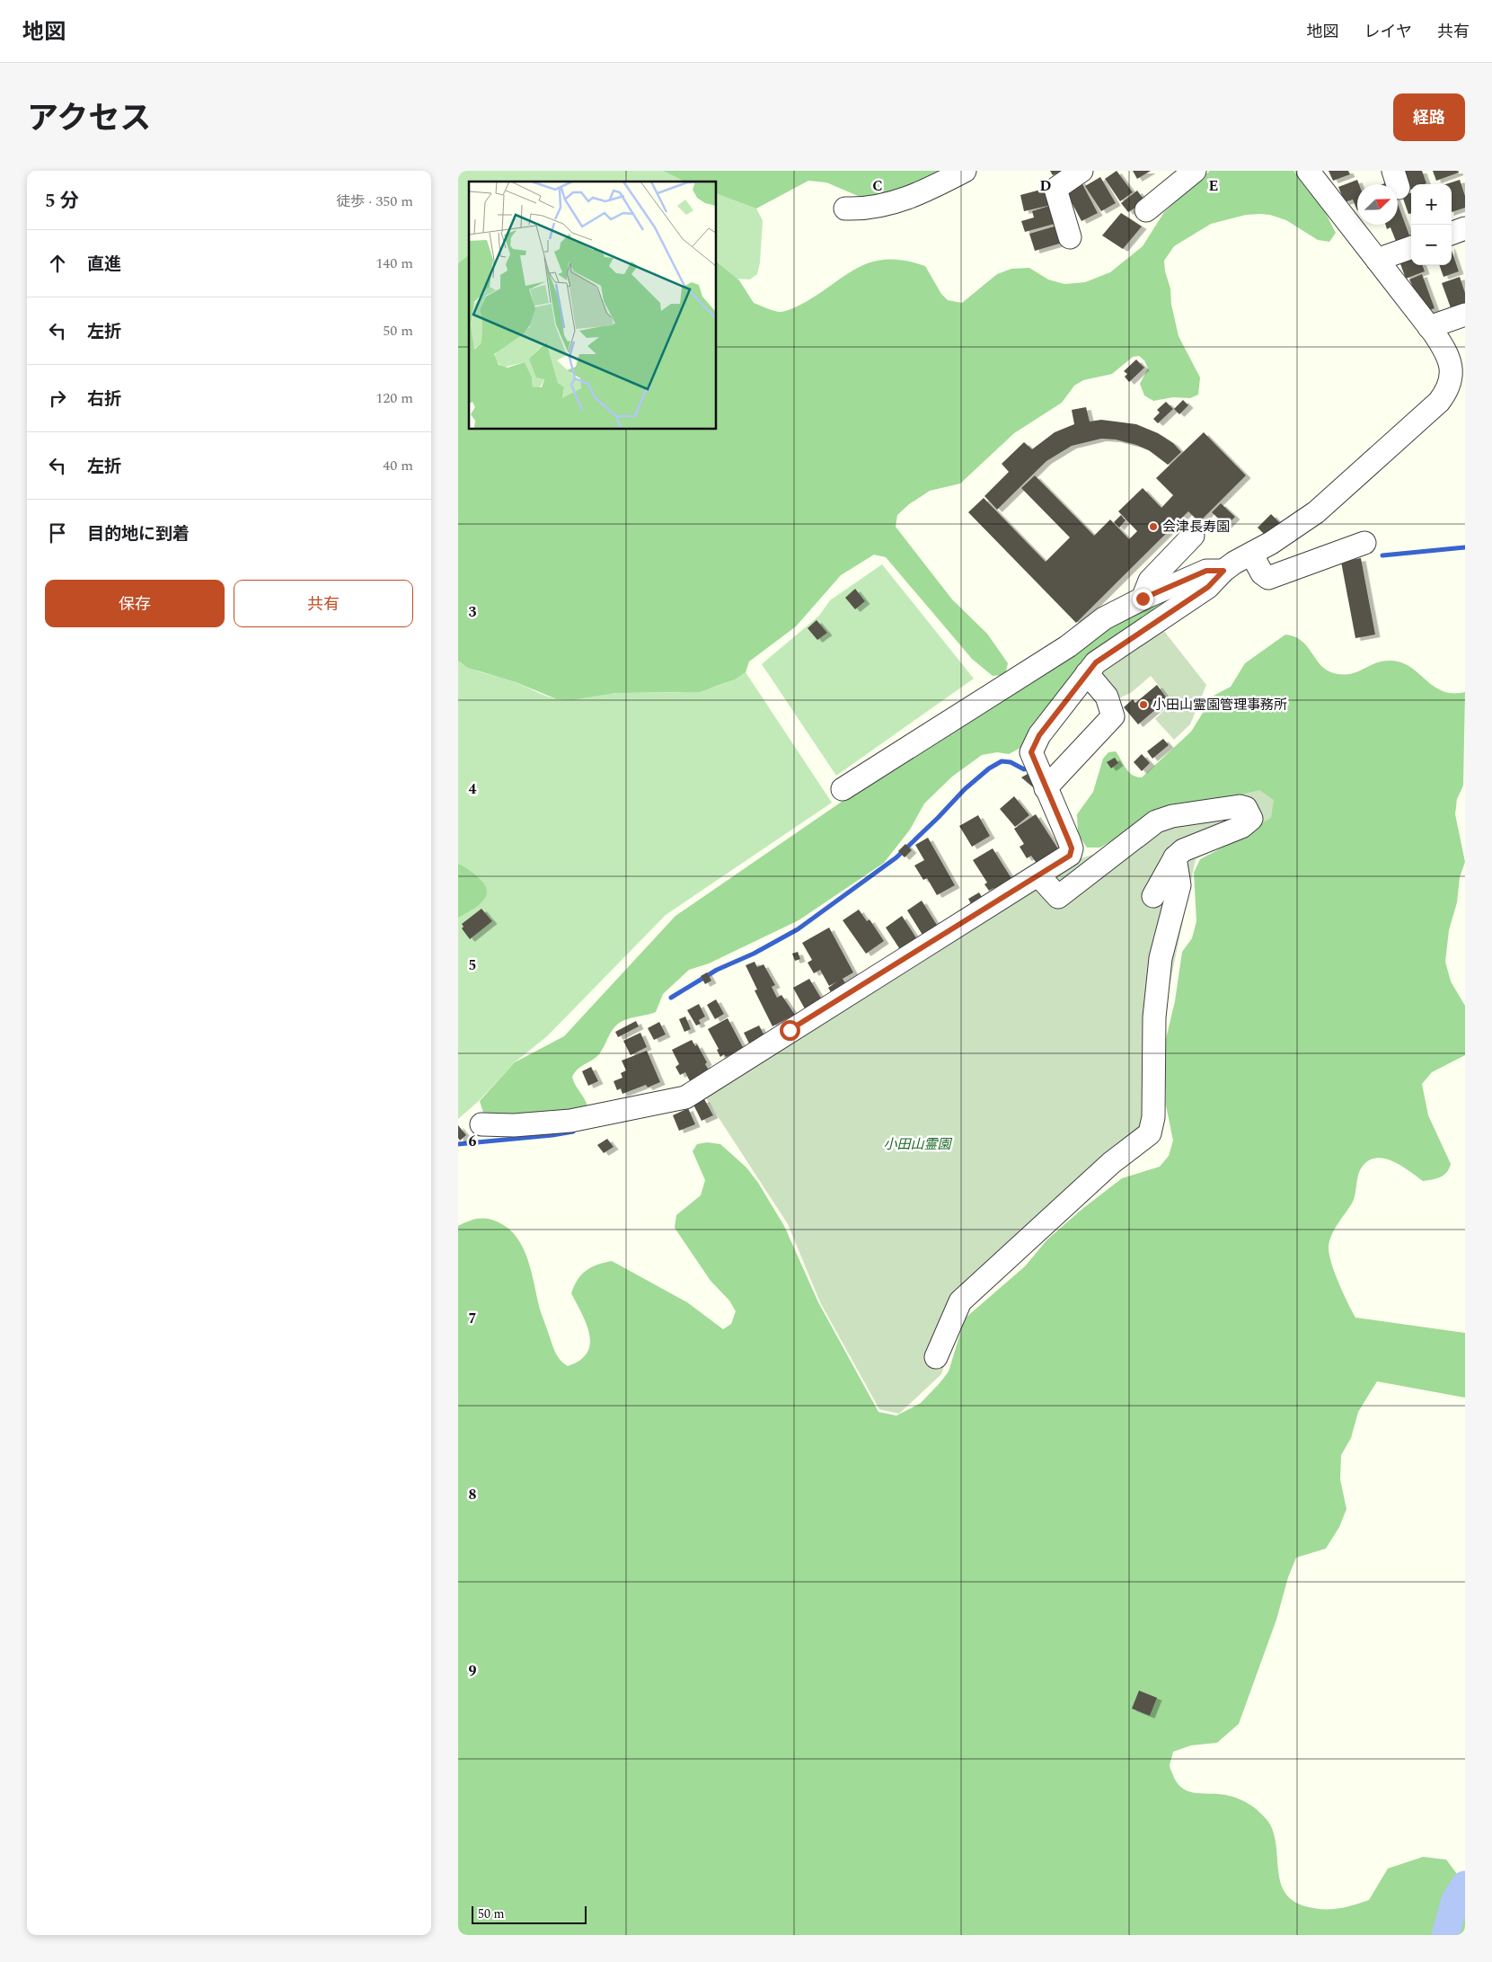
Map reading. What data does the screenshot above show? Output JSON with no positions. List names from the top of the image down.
{
  "parks": ["小田山霊園"],
  "places": ["会津長寿園", "小田山霊園管理事務所"],
  "scale_bar": "50 m",
  "north": "top right",
  "page": {
    "header": "地図",
    "nav": ["地図", "レイヤ", "共有"],
    "title": "アクセス",
    "buttons": [
      "経路",
      ["保存", "共有"]
    ],
    "heading": ["5 分", "徒歩 · 350 m"],
    "map_buttons": ["+", "−"],
    "list": [
      ["直進", "140 m"],
      ["左折", "50 m"],
      ["右折", "120 m"],
      ["左折", "40 m"],
      "目的地に到着"
    ],
    "scale": "50 m"
  },
  "grid": {
    "columns": ["C", "D", "E"],
    "rows": [
      "3",
      "4",
      "5",
      "6",
      "7",
      "8",
      "9"
    ]
  }
}
